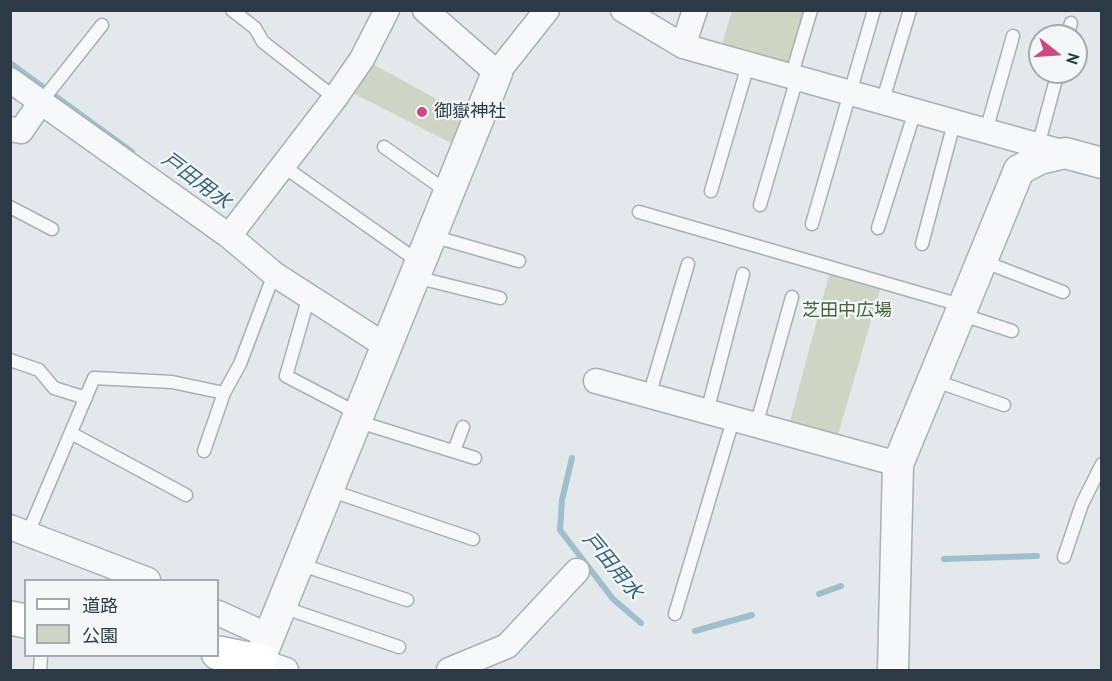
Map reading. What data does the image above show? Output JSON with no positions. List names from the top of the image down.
{
  "water": ["戸田用水"],
  "parks": ["芝田中広場"],
  "places": ["御嶽神社"],
  "legend": ["道路", "公園"],
  "north": "right"
}
